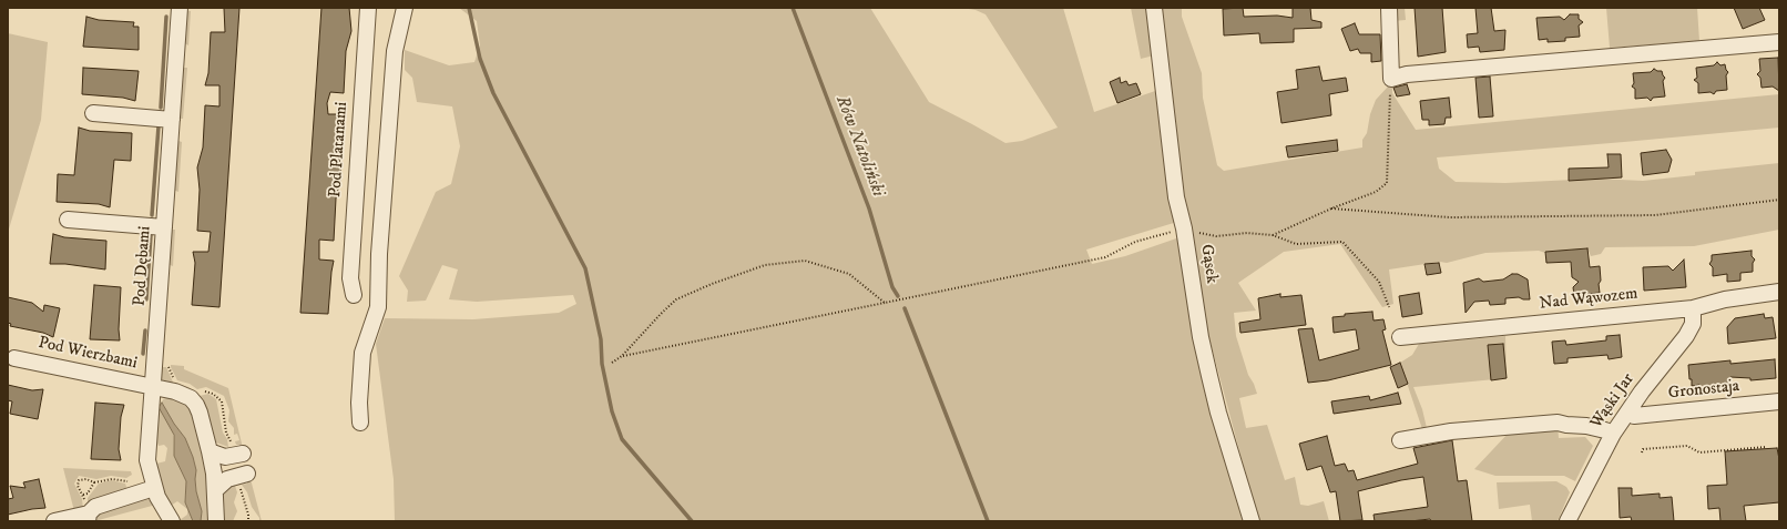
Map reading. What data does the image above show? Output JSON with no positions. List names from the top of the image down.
{
  "streets": {
    "street": [
      "Pod Platanami",
      "Gąsek",
      "Pod Dębami",
      "Nad Wąwozem",
      "Pod Wierzbami",
      "Gronostaja",
      "Wąski Jar"
    ]
  },
  "crossings": [
    ["Pod Dębami", "Pod Wierzbami"],
    ["Nad Wąwozem", "Wąski Jar"]
  ],
  "water": ["Rów Natoliński"]
}
